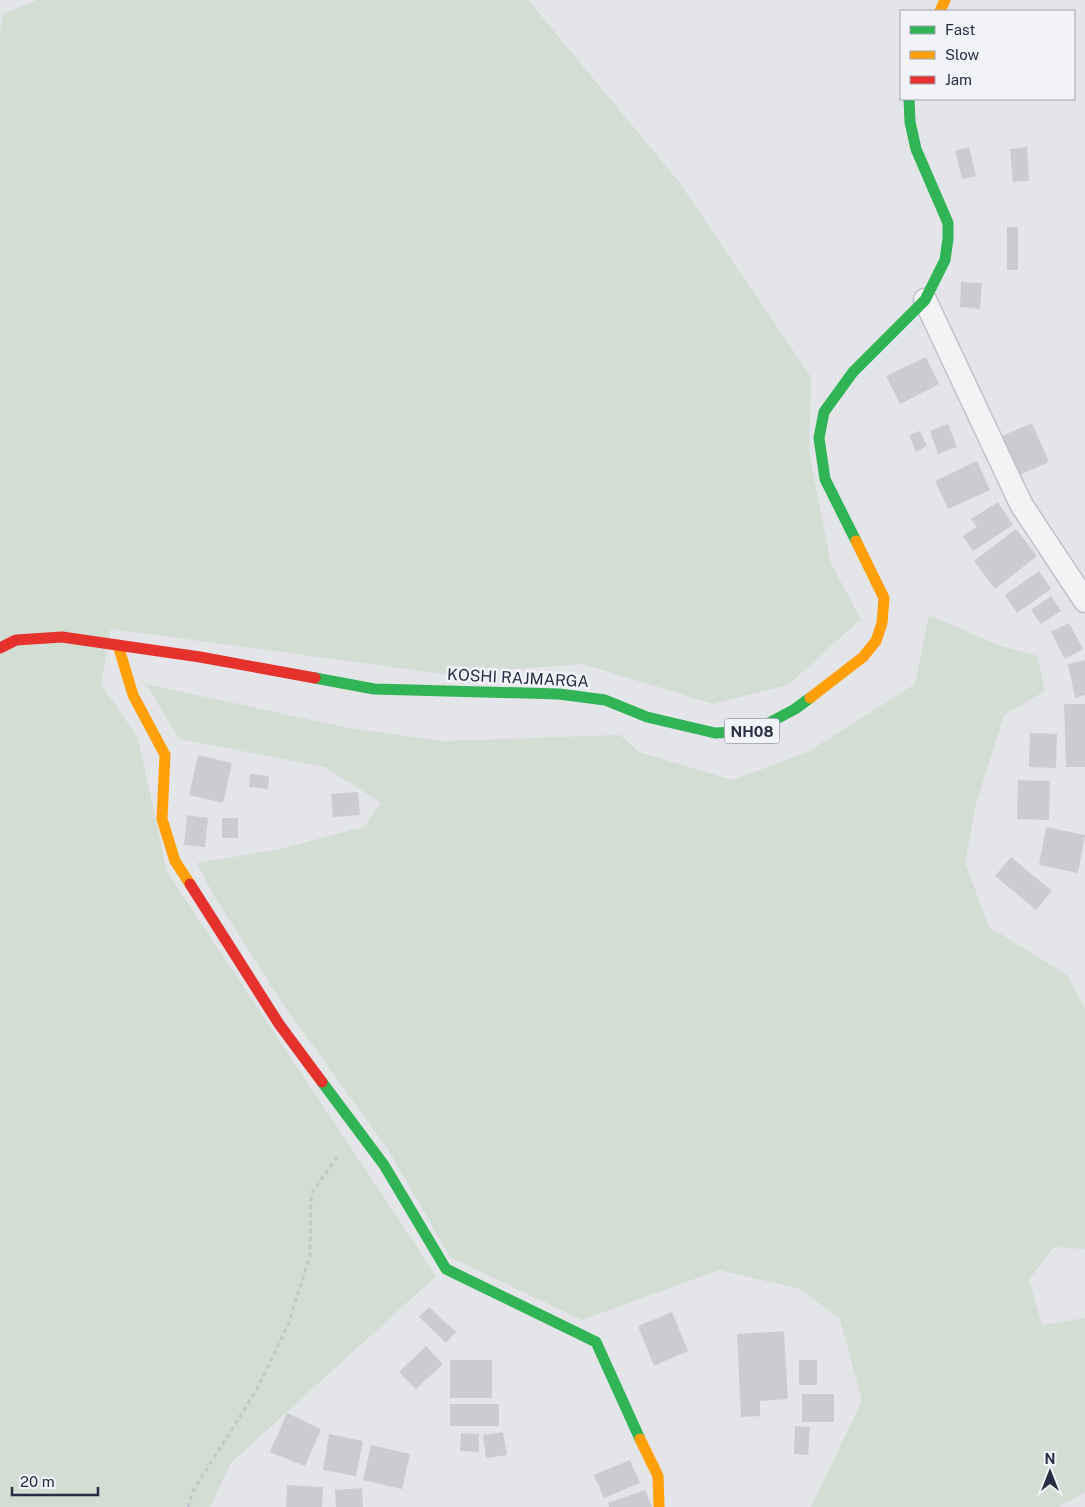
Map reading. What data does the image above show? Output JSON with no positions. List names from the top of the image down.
{
  "streets": {
    "main road": ["KOSHI RAJMARGA", "NH08"]
  },
  "legend": ["Fast", "Slow", "Jam"],
  "scale_bar": "20 m",
  "north": "top"
}
